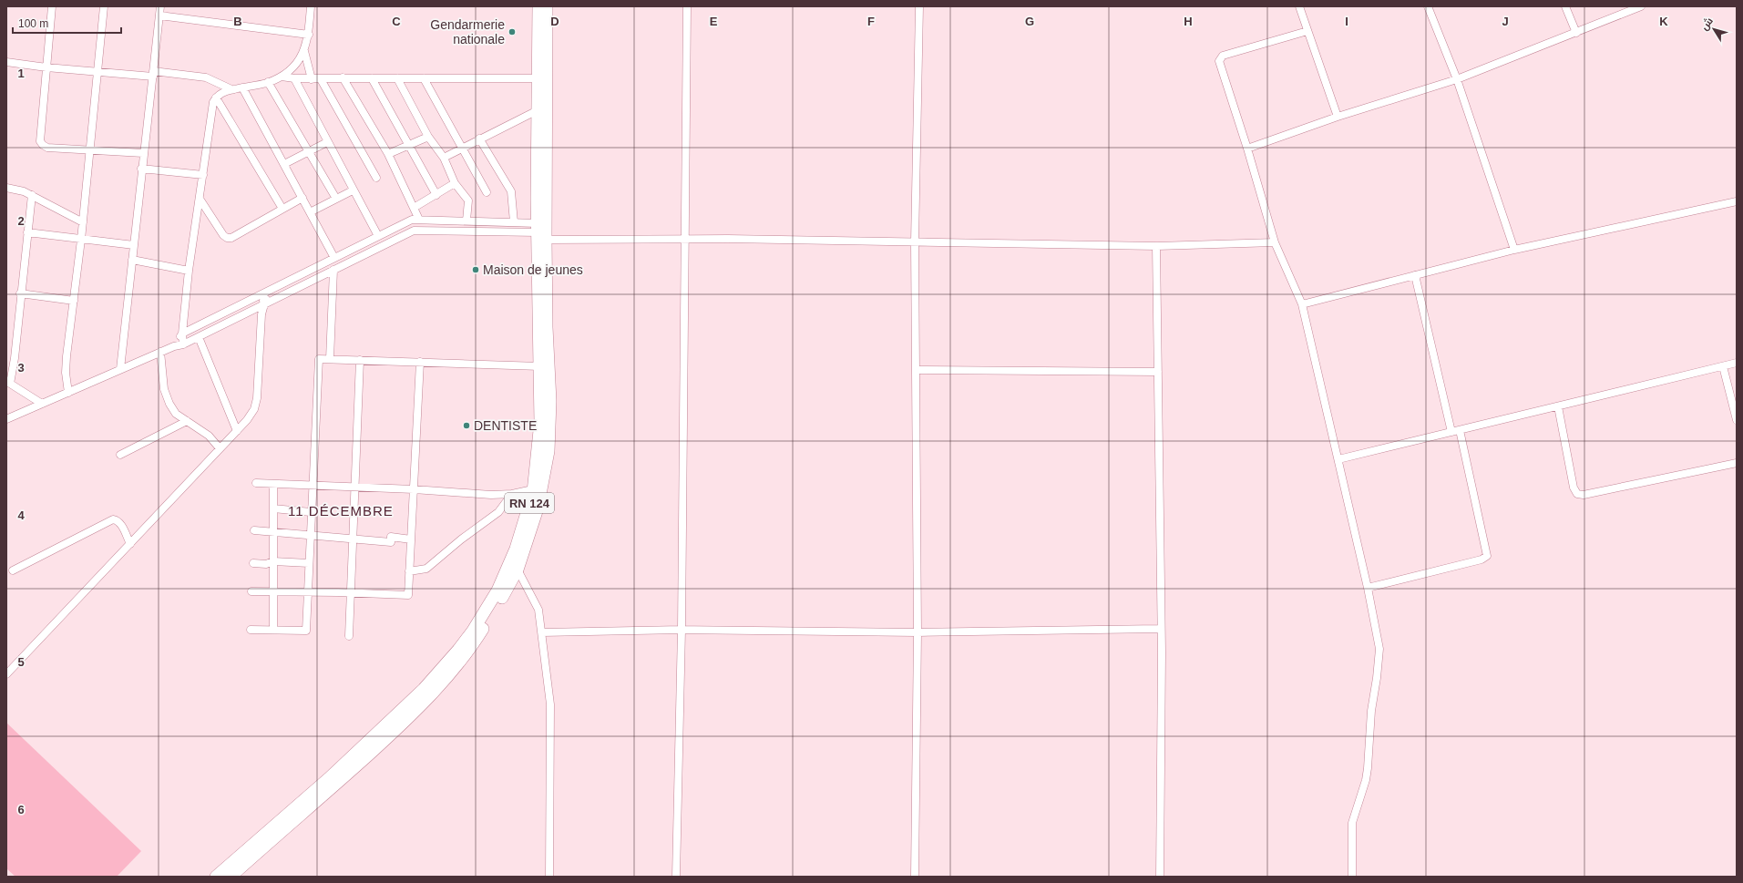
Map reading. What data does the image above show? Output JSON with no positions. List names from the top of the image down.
{
  "streets": {
    "main road": ["RN 124"]
  },
  "districts": ["11 DÉCEMBRE"],
  "places": ["Gendarmerie nationale", "Maison de jeunes", "DENTISTE"],
  "scale_bar": "100 m",
  "north": "top left",
  "grid": {
    "columns": [
      "B",
      "C",
      "D",
      "E",
      "F",
      "G",
      "H",
      "I",
      "J",
      "K"
    ],
    "rows": [
      "1",
      "2",
      "3",
      "4",
      "5",
      "6"
    ]
  }
}
